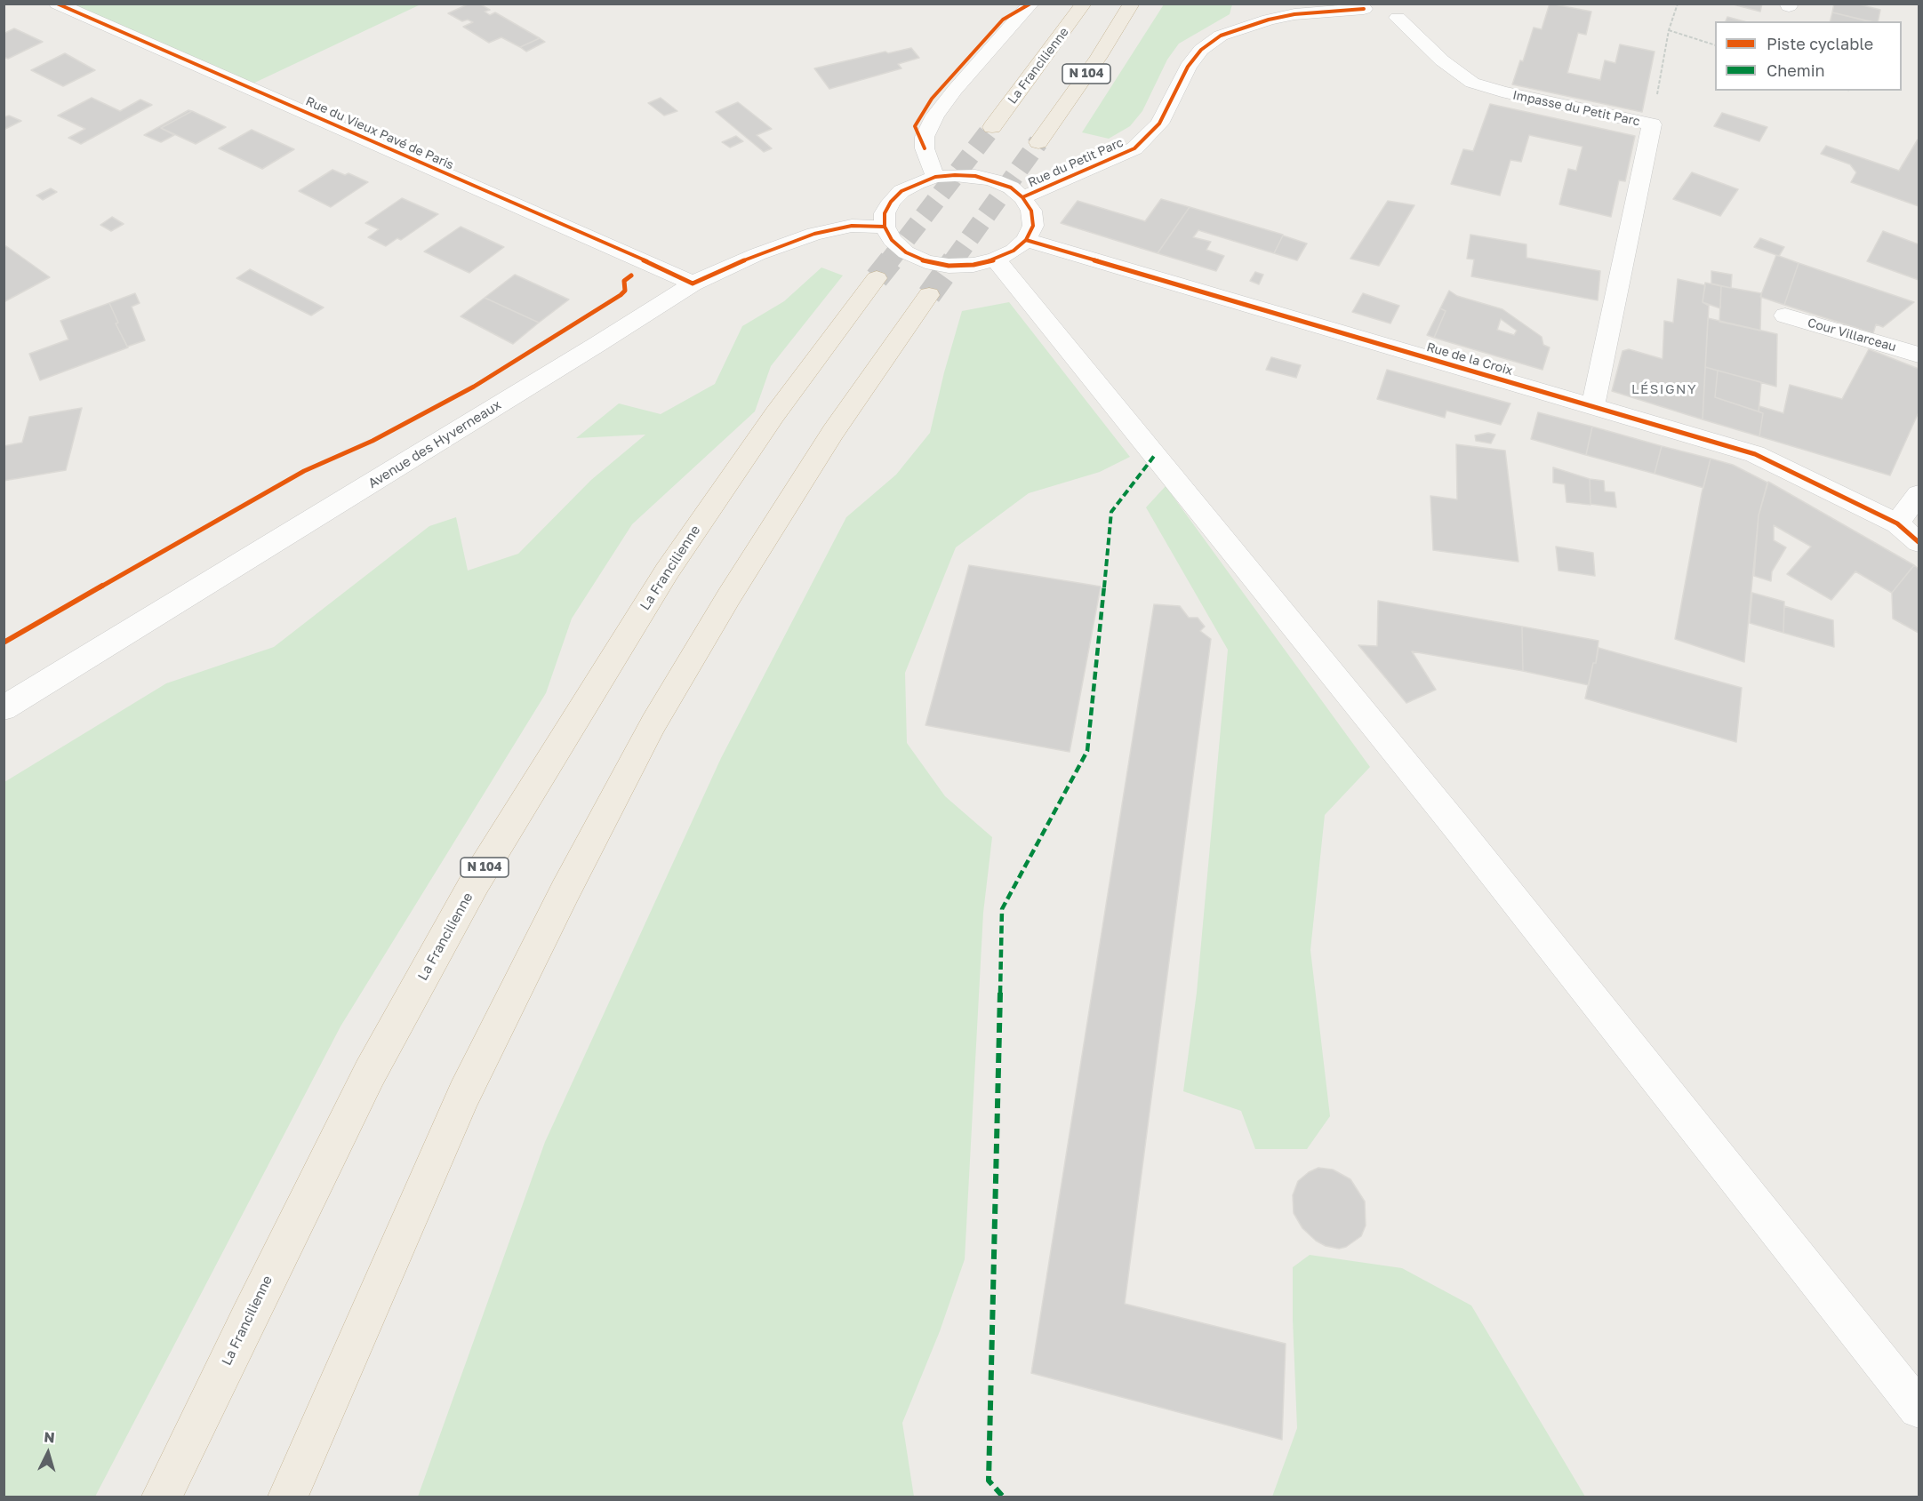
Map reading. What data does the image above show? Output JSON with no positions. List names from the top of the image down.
{
  "streets": {
    "highway": ["La Francilienne", "N 104"],
    "street": [
      "Impasse du Petit Parc",
      "Rue du Vieux Pavé de Paris",
      "Rue du Petit Parc",
      "Cour Villarceau",
      "Rue de la Croix",
      "Avenue des Hyverneaux"
    ]
  },
  "crossings": [
    ["Impasse du Petit Parc", "Rue de la Croix"],
    ["Rue du Vieux Pavé de Paris", "Avenue des Hyverneaux"],
    ["Rue du Petit Parc", "Rue de la Croix"],
    ["Rue du Petit Parc", "Avenue des Hyverneaux"],
    ["Rue de la Croix", "Avenue des Hyverneaux"]
  ],
  "districts": ["LÉSIGNY"],
  "legend": ["Piste cyclable", "Chemin"],
  "north": "top"
}
